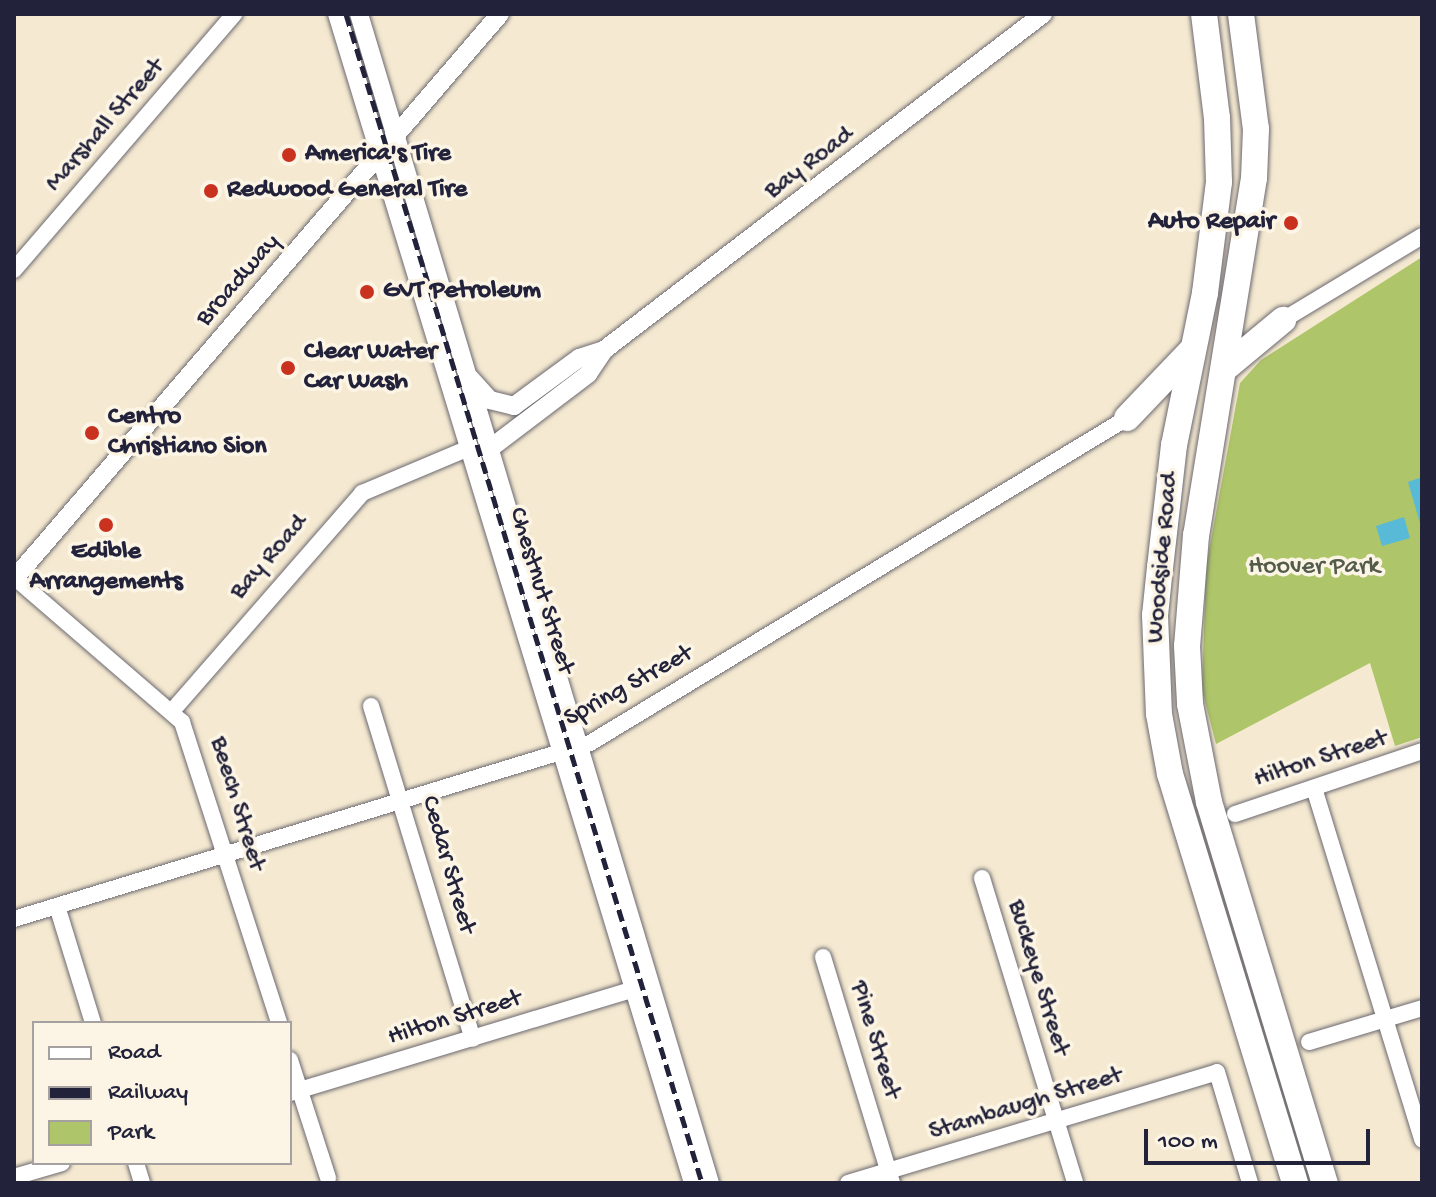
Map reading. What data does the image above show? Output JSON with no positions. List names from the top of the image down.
{
  "streets": {
    "highway": ["Woodside Road"],
    "street": [
      "Marshall Street",
      "Bay Road",
      "Broadway",
      "Chestnut Street",
      "Spring Street",
      "Hilton Street",
      "Beech Street",
      "Cedar Street",
      "Buckeye Street",
      "Pine Street",
      "Stambaugh Street"
    ]
  },
  "crossings": [
    ["Bay Road", "Chestnut Street"],
    ["Bay Road", "Beech Street"],
    ["Broadway", "Chestnut Street"],
    ["Broadway", "Beech Street"],
    ["Chestnut Street", "Spring Street"],
    ["Chestnut Street", "Hilton Street"],
    ["Spring Street", "Beech Street"],
    ["Spring Street", "Cedar Street"],
    ["Hilton Street", "Cedar Street"],
    ["Buckeye Street", "Stambaugh Street"],
    ["Pine Street", "Stambaugh Street"]
  ],
  "parks": ["Hoover Park"],
  "places": [
    "America's Tire",
    "Redwood General Tire",
    "Auto Repair",
    "GVT Petroleum",
    "Clear Water Car Wash",
    "Centro Christiano Sion",
    "Edible Arrangements"
  ],
  "legend": ["Road", "Railway", "Park"],
  "scale_bar": "100 m"
}
